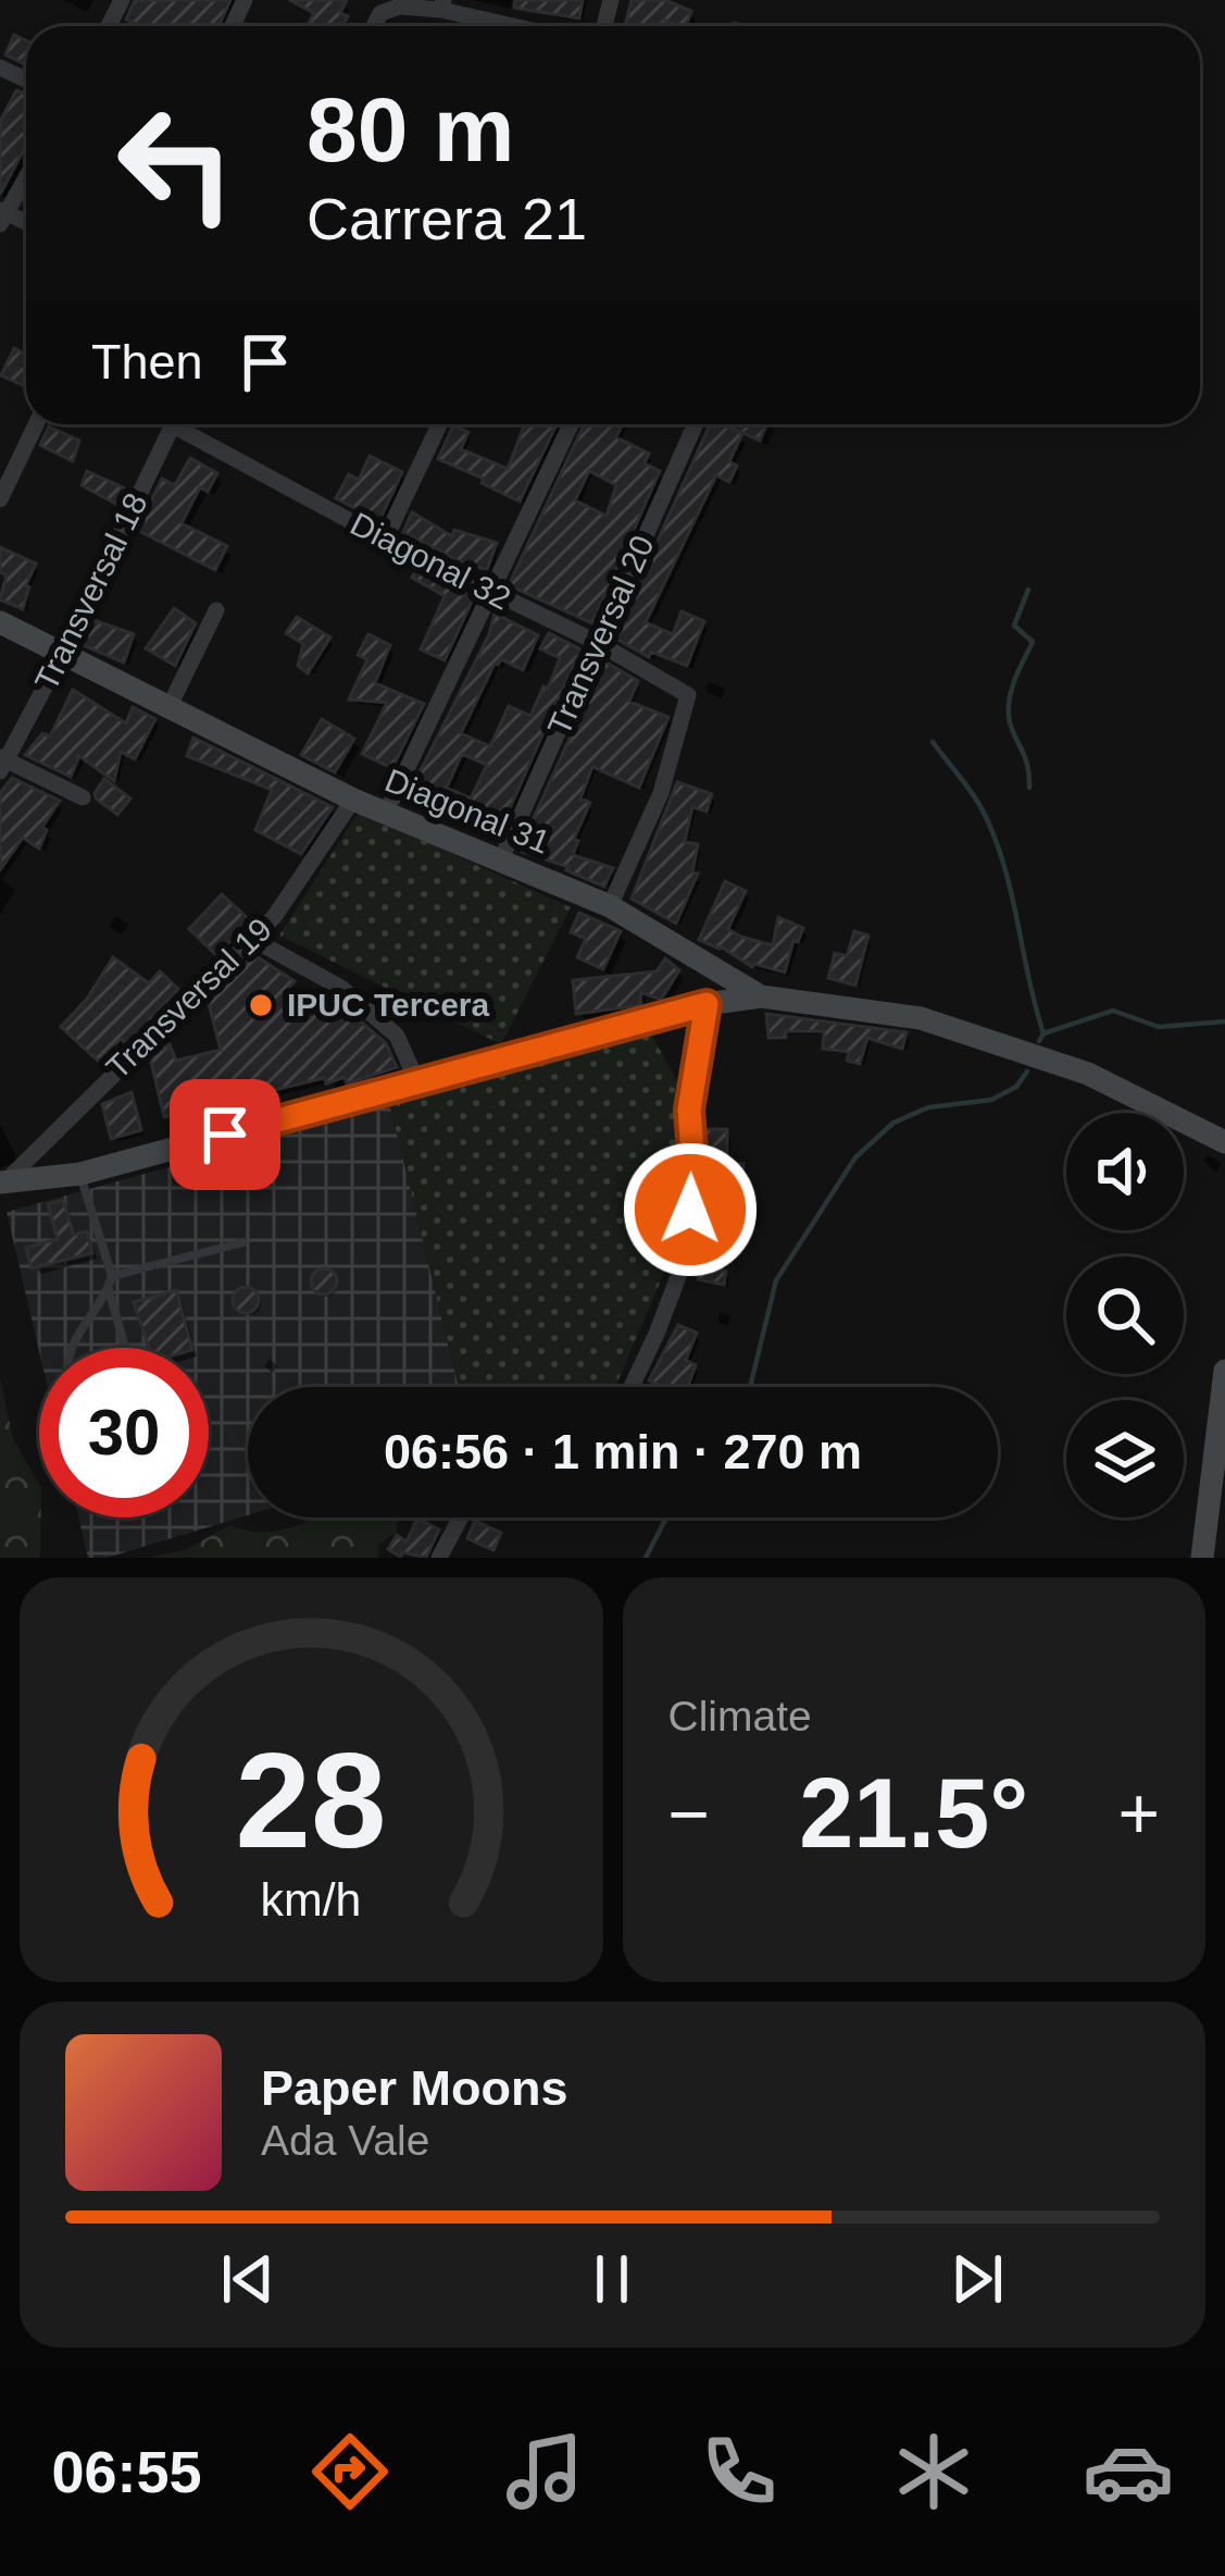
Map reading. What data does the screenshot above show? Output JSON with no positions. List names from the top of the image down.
{
  "streets": {
    "street": [
      "Diagonal 32",
      "Transversal 18",
      "Transversal 20",
      "Diagonal 31",
      "Transversal 19"
    ]
  },
  "crossings": [
    ["Diagonal 32", "Transversal 20"],
    ["Diagonal 32", "Diagonal 31"],
    ["Transversal 18", "Diagonal 31"],
    ["Transversal 20", "Diagonal 31"],
    ["Diagonal 31", "Transversal 19"]
  ],
  "places": ["IPUC Tercera"],
  "page": {
    "turn": ["80 m", "Carrera 21"],
    "then": "Then",
    "limit": "30",
    "trip": "06:56 · 1 min · 270 m",
    "tile": "Climate",
    "heat": ["−", "21.5°", "+"],
    "song": ["Paper Moons", "Ada Vale"],
    "tabs": "06:55",
    "gauge": ["28", "km/h"]
  }
}
